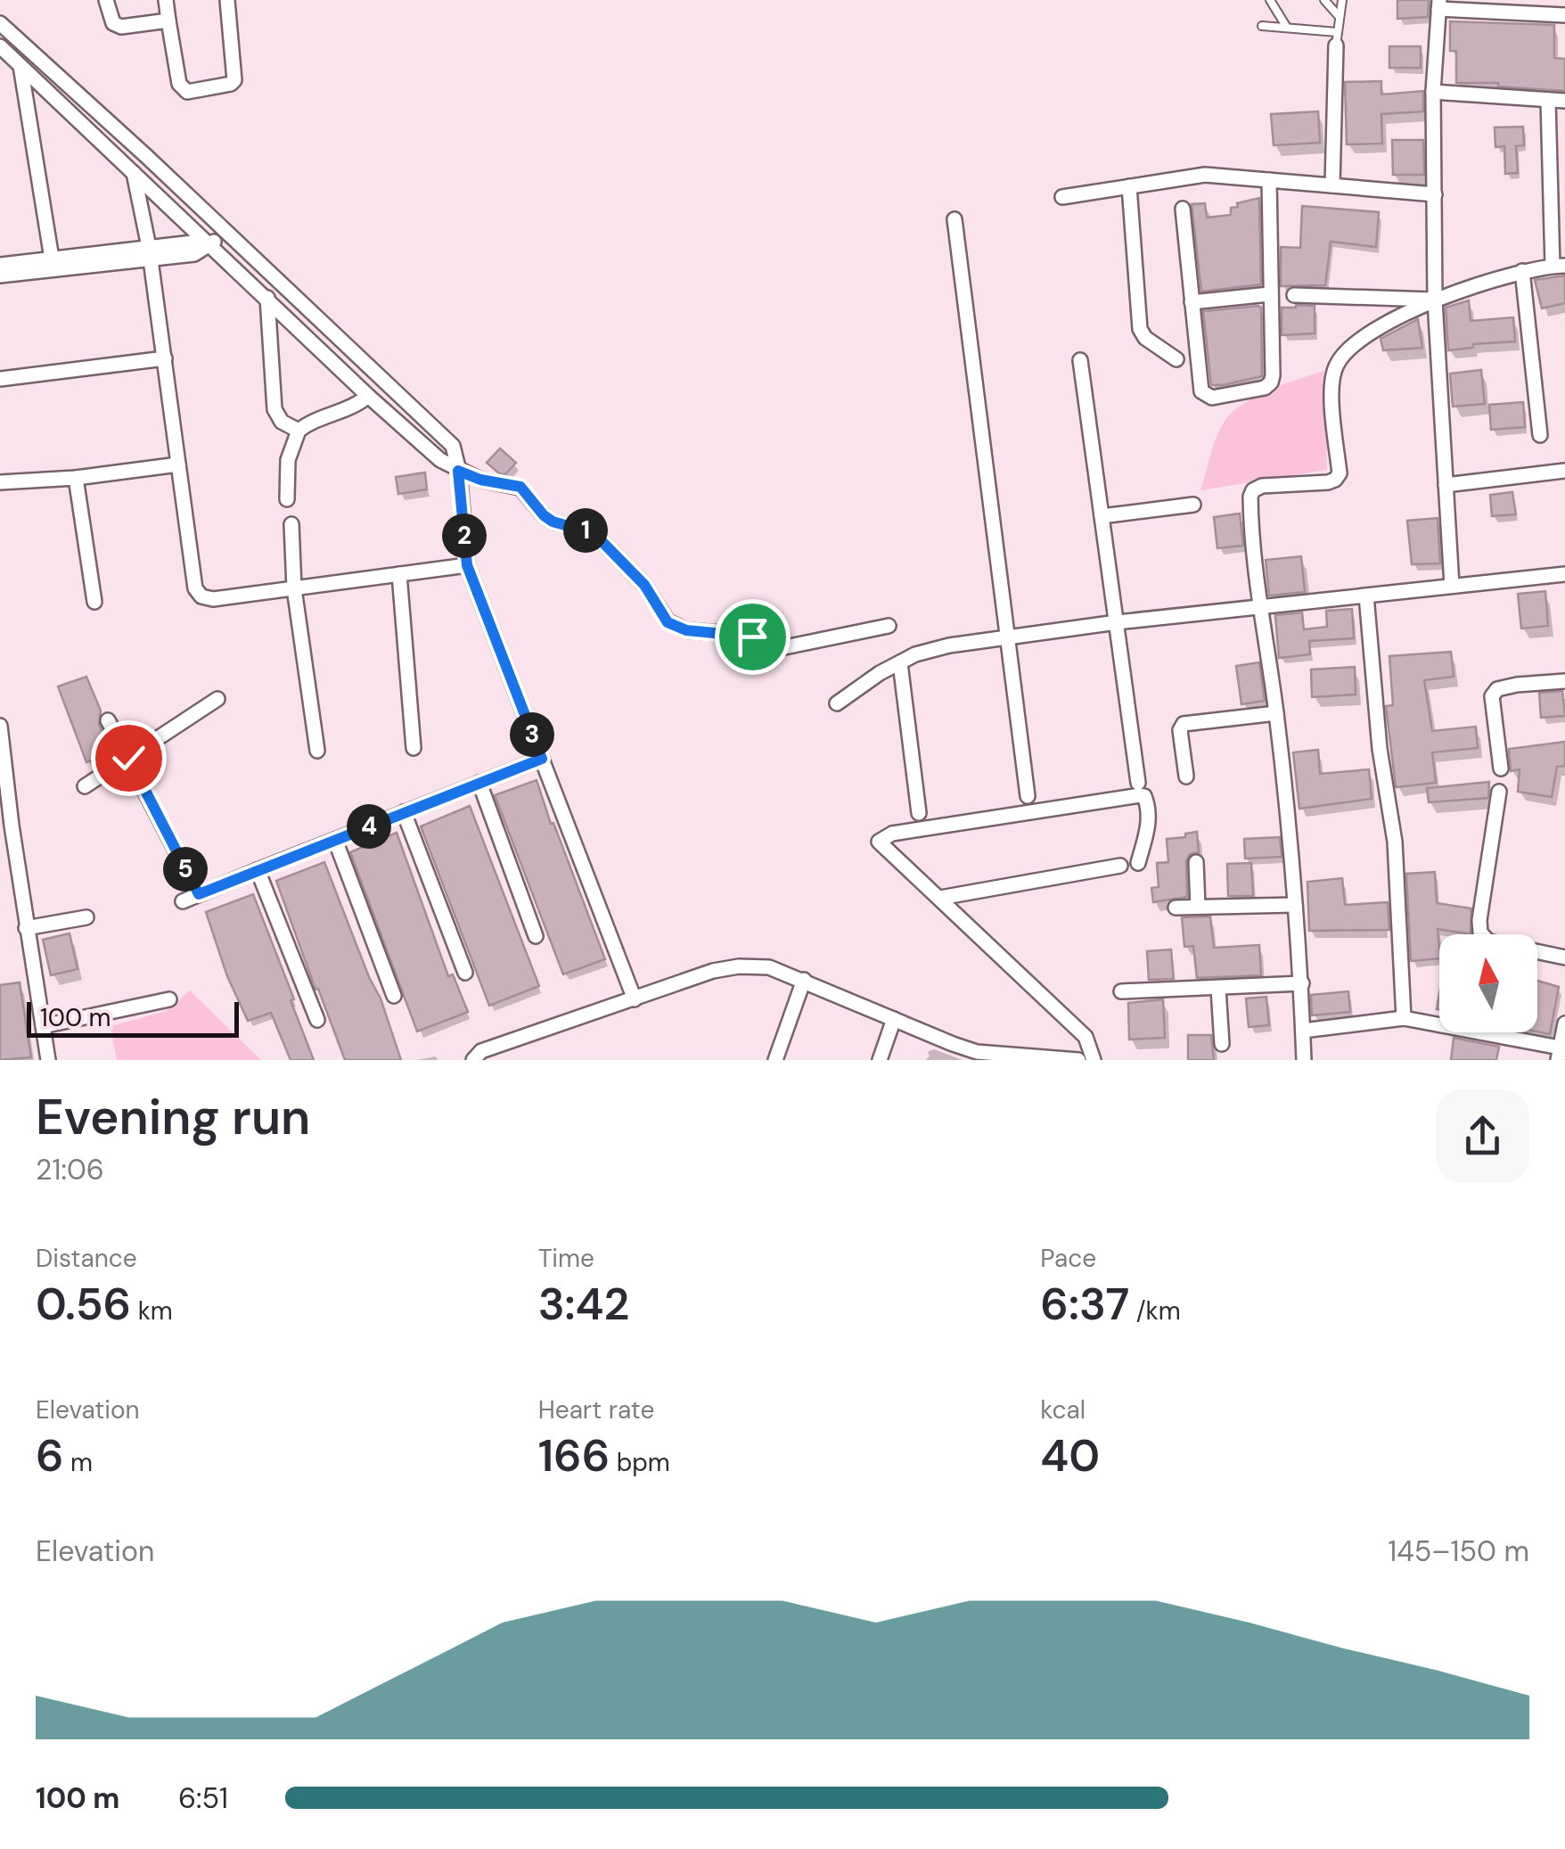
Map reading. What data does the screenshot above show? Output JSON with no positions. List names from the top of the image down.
{
  "scale_bar": "100 m",
  "north": "top",
  "page": {
    "pins": [
      "1",
      "2",
      "3",
      "4",
      "5"
    ],
    "scale": "100 m",
    "heading": ["Evening run", "21:06"],
    "stats": [
      ["Distance", "0.56 km"],
      ["Time", "3:42"],
      ["Pace", "6:37 /km"],
      ["Elevation", "6 m"],
      ["Heart rate", "166 bpm"],
      ["kcal", "40"]
    ],
    "chart": ["Elevation", "145–150 m"],
    "list": [
      {
        "name": "100 m",
        "note": "6:51"
      }
    ]
  }
}
